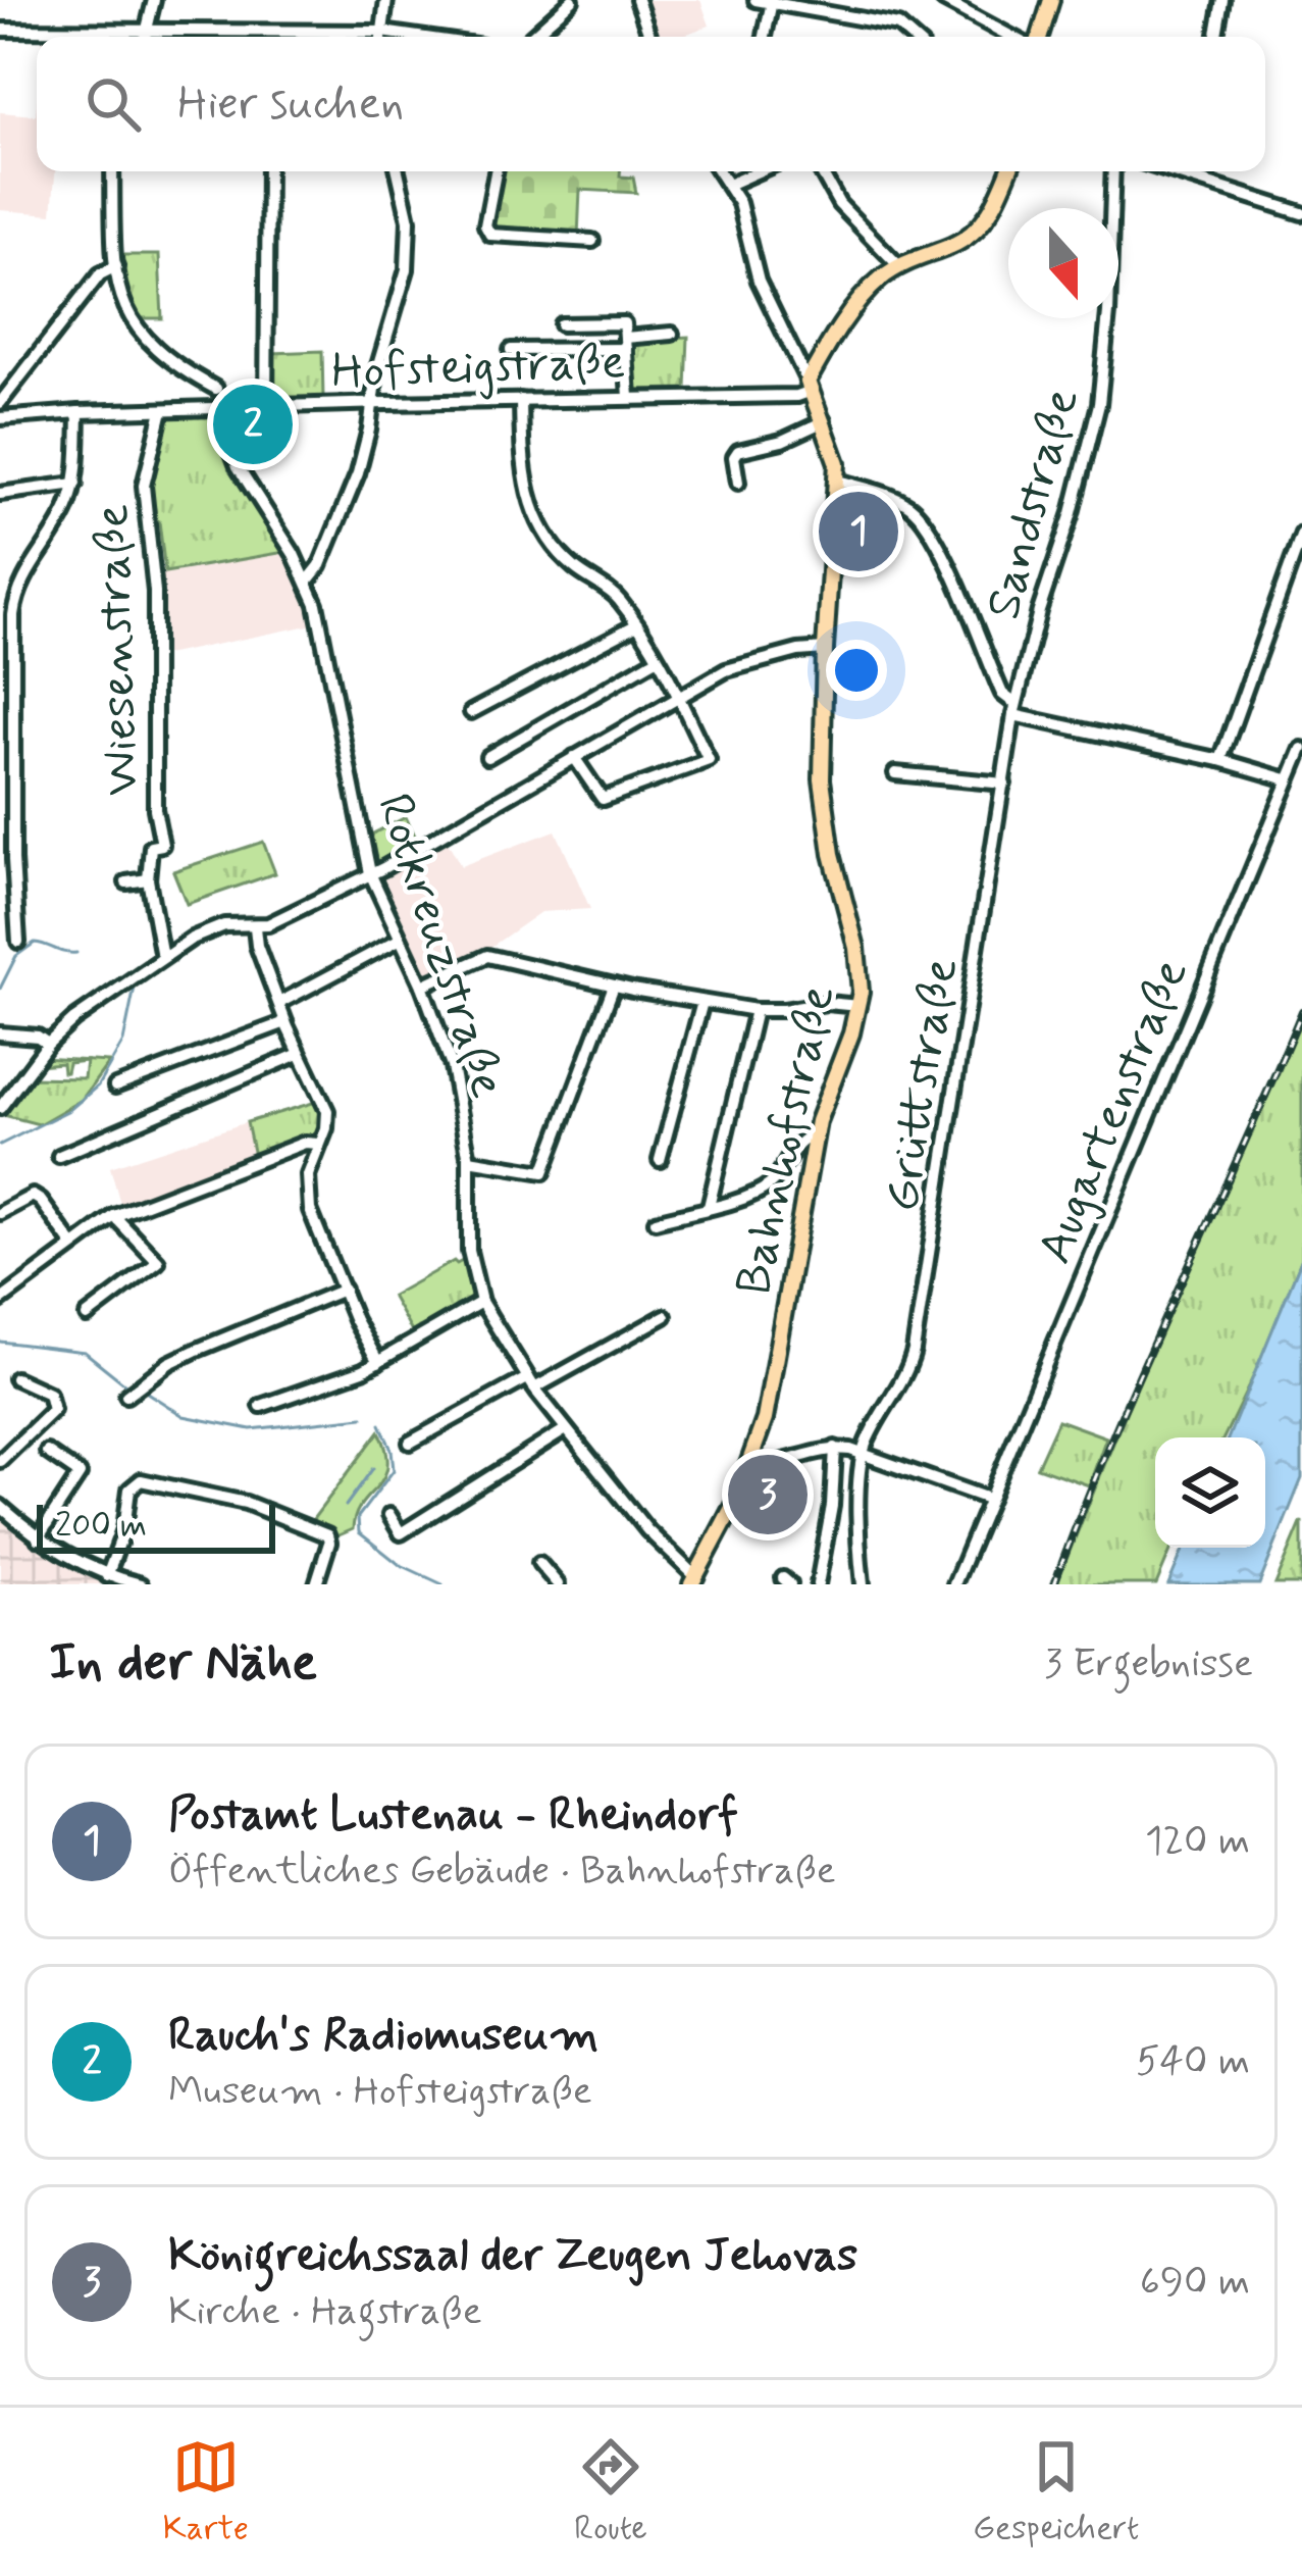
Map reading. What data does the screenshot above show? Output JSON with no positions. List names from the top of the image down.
{
  "streets": {
    "main road": ["Bahnhofstraße"],
    "street": [
      "Hofsteigstraße",
      "Sandstraße",
      "Wiesenstraße",
      "Rotkreuzstraße",
      "Grüttstraße",
      "Augartenstraße"
    ]
  },
  "crossings": [
    ["Hofsteigstraße", "Wiesenstraße"],
    ["Hofsteigstraße", "Rotkreuzstraße"],
    ["Hofsteigstraße", "Bahnhofstraße"],
    ["Sandstraße", "Grüttstraße"],
    ["Rotkreuzstraße", "Bahnhofstraße"]
  ],
  "scale_bar": "200 m",
  "north": "bottom",
  "page": {
    "search": "Hier suchen",
    "pins": ["2", "1", "3"],
    "scale": "200 m",
    "heading": ["In der Nähe", "3 Ergebnisse"],
    "list": [
      {
        "mark": "1",
        "name": "Postamt Lustenau - Rheindorf",
        "note": "Öffentliches Gebäude · Bahnhofstraße",
        "value": "120 m"
      },
      {
        "mark": "2",
        "name": "Rauch's Radiomuseum",
        "note": "Museum · Hofsteigstraße",
        "value": "540 m"
      },
      {
        "mark": "3",
        "name": "Königreichssaal der Zeugen Jehovas",
        "note": "Kirche · Hagstraße",
        "value": "690 m"
      }
    ],
    "nav": ["Karte", "Route", "Gespeichert"]
  }
}
